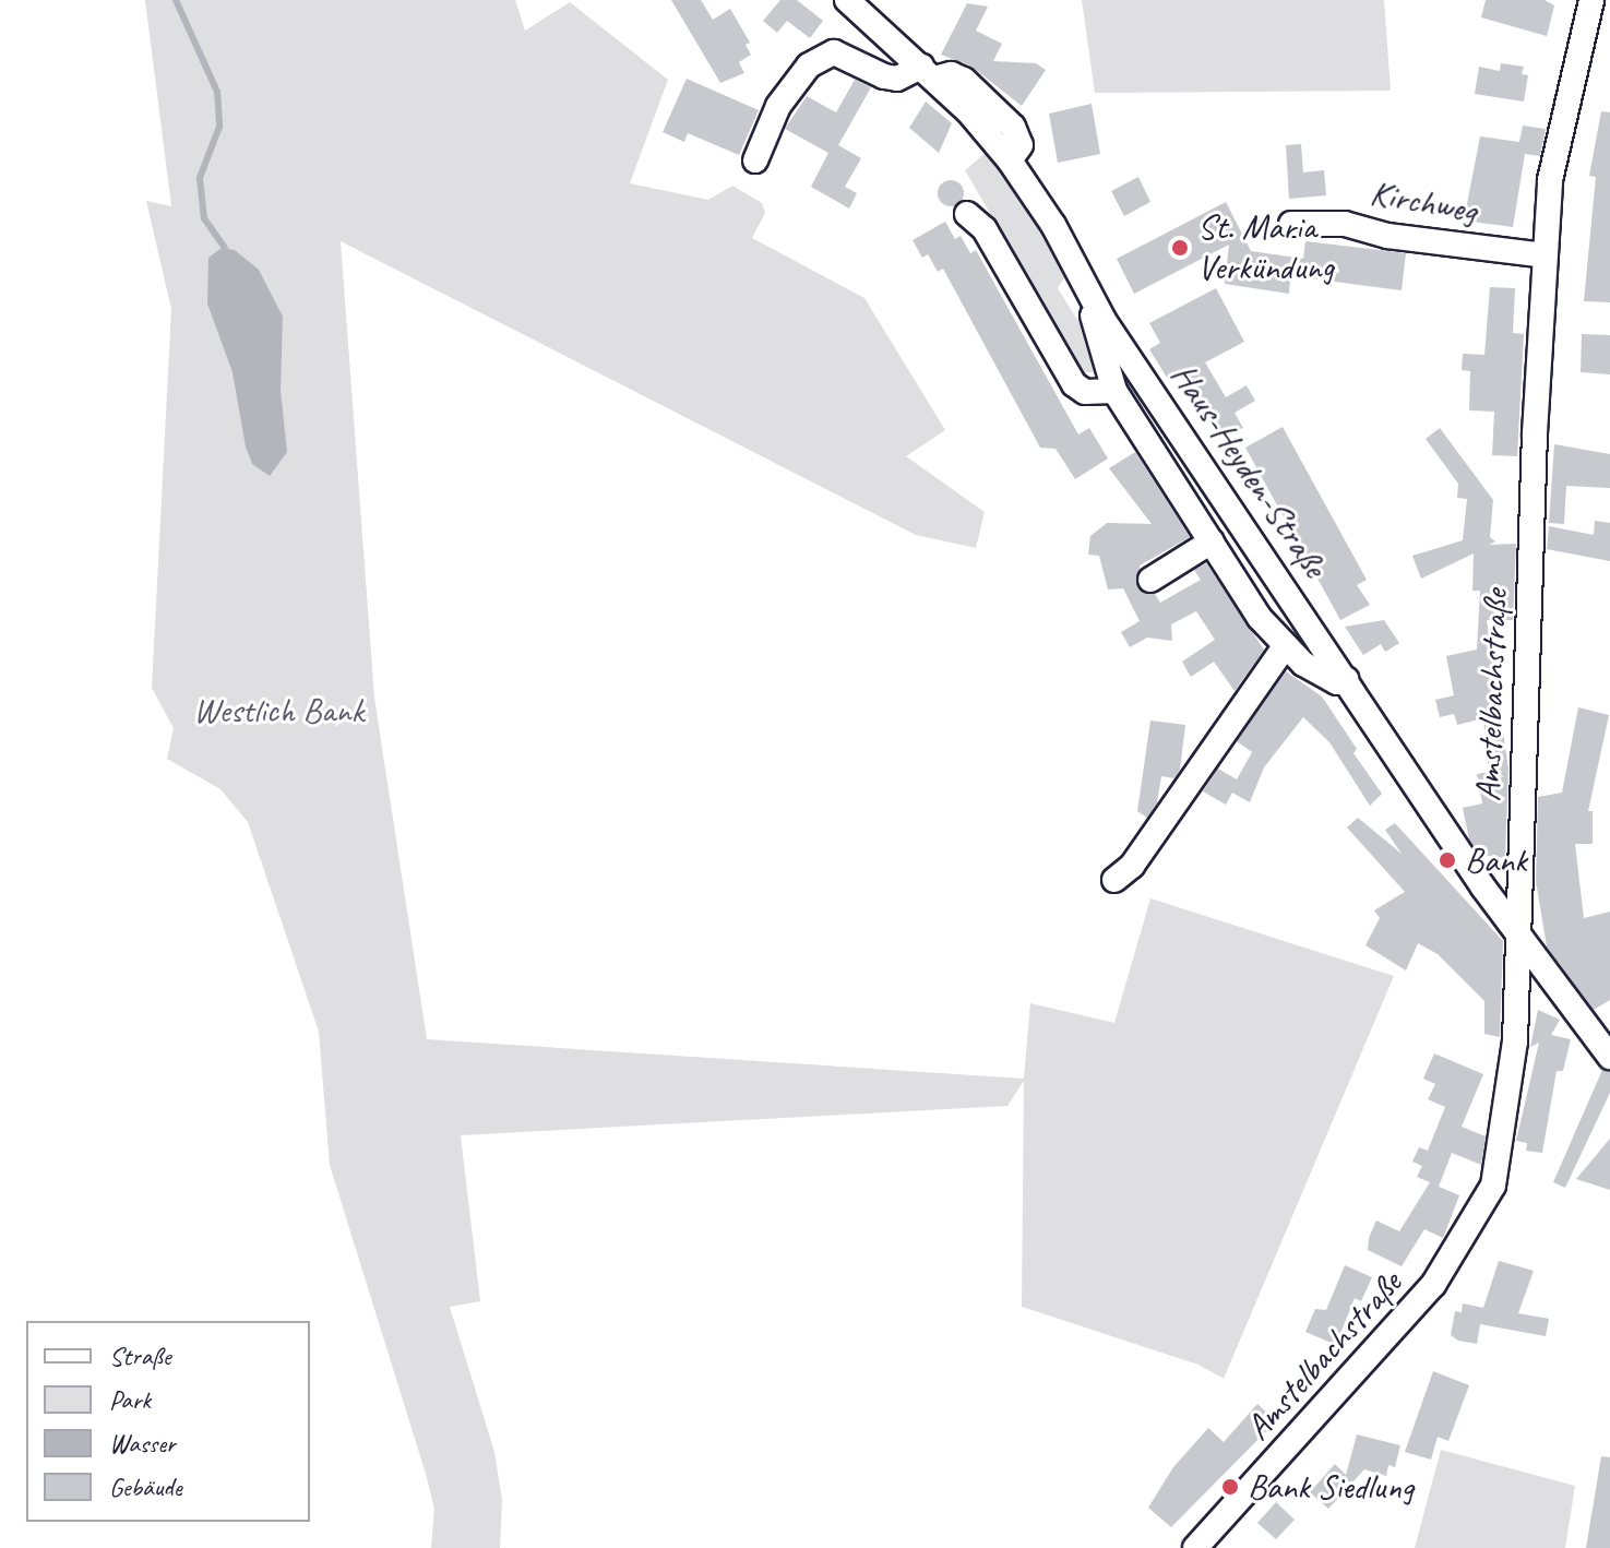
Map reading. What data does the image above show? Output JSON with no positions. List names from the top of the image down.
{
  "streets": {
    "street": ["Kirchweg", "Haus-Heyden-Straße", "Amstelbachstraße"]
  },
  "crossings": [
    ["Kirchweg", "Amstelbachstraße"],
    ["Haus-Heyden-Straße", "Amstelbachstraße"]
  ],
  "parks": ["Westlich Bank"],
  "places": ["St. Maria Verkündung", "Bank", "Bank Siedlung"],
  "legend": [
    "Straße",
    "Park",
    "Wasser",
    "Gebäude"
  ]
}
